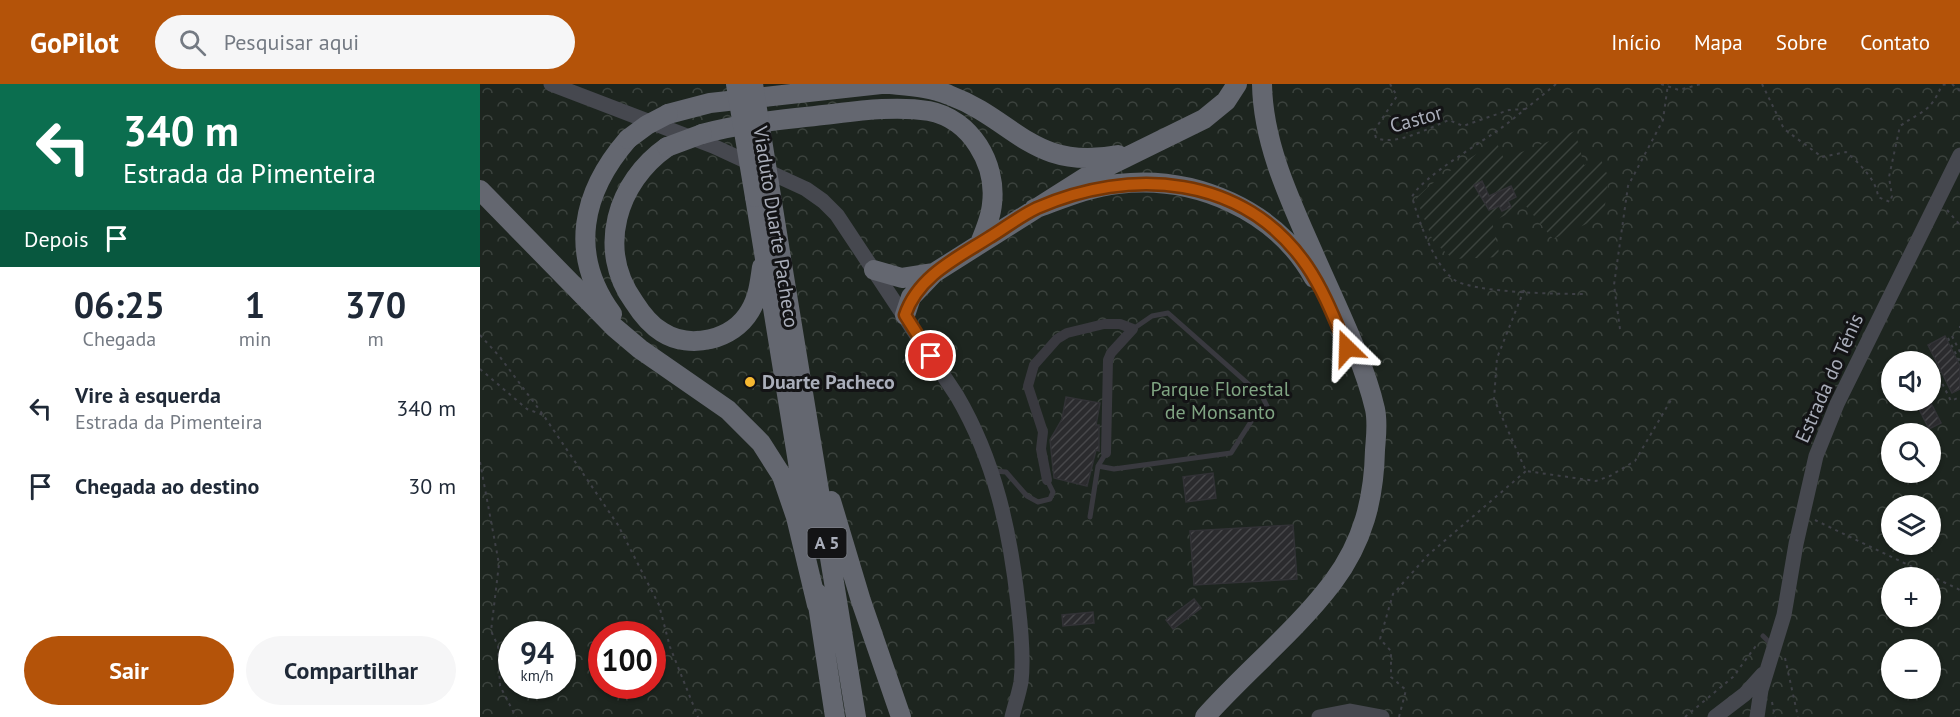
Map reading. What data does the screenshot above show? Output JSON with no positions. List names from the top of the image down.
{
  "streets": {
    "highway": ["Viaduto Duarte Pacheco", "A 5"],
    "main road": ["Estrada do Ténis"],
    "path": ["Castor"]
  },
  "crossings": [
    ["Viaduto Duarte Pacheco", "A 5"]
  ],
  "parks": ["Parque Florestal de Monsanto"],
  "places": ["Duarte Pacheco"],
  "page": {
    "header": "GoPilot",
    "search": "Pesquisar aqui",
    "nav": [
      "Início",
      "Mapa",
      "Sobre",
      "Contato"
    ],
    "turn": ["340 m", "Estrada da Pimenteira"],
    "then": "Depois",
    "eta": [
      "06:25",
      "Chegada",
      "1",
      "min",
      "370",
      "m"
    ],
    "map_buttons": ["+", "−"],
    "list": [
      {
        "name": "Vire à esquerda",
        "note": "Estrada da Pimenteira",
        "value": "340 m"
      },
      {
        "name": "Chegada ao destino",
        "value": "30 m"
      }
    ],
    "speed": "94 km/h",
    "limit": "100",
    "buttons": ["Sair", "Compartilhar"]
  }
}
